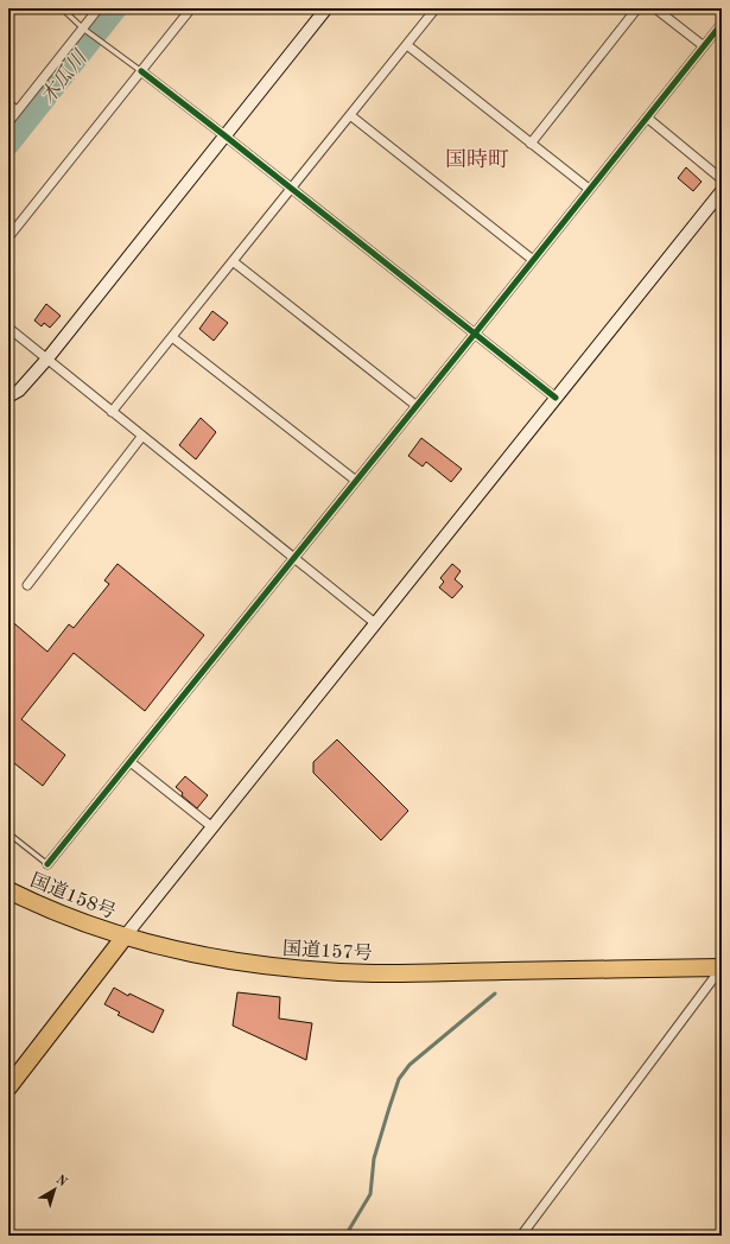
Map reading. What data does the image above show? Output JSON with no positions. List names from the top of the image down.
{
  "streets": {
    "highway": ["国道158号", "国道157号"]
  },
  "crossings": [
    ["国道158号", "国道157号"]
  ],
  "districts": ["国時町"],
  "water": ["木瓜川"],
  "north": "top right"
}
